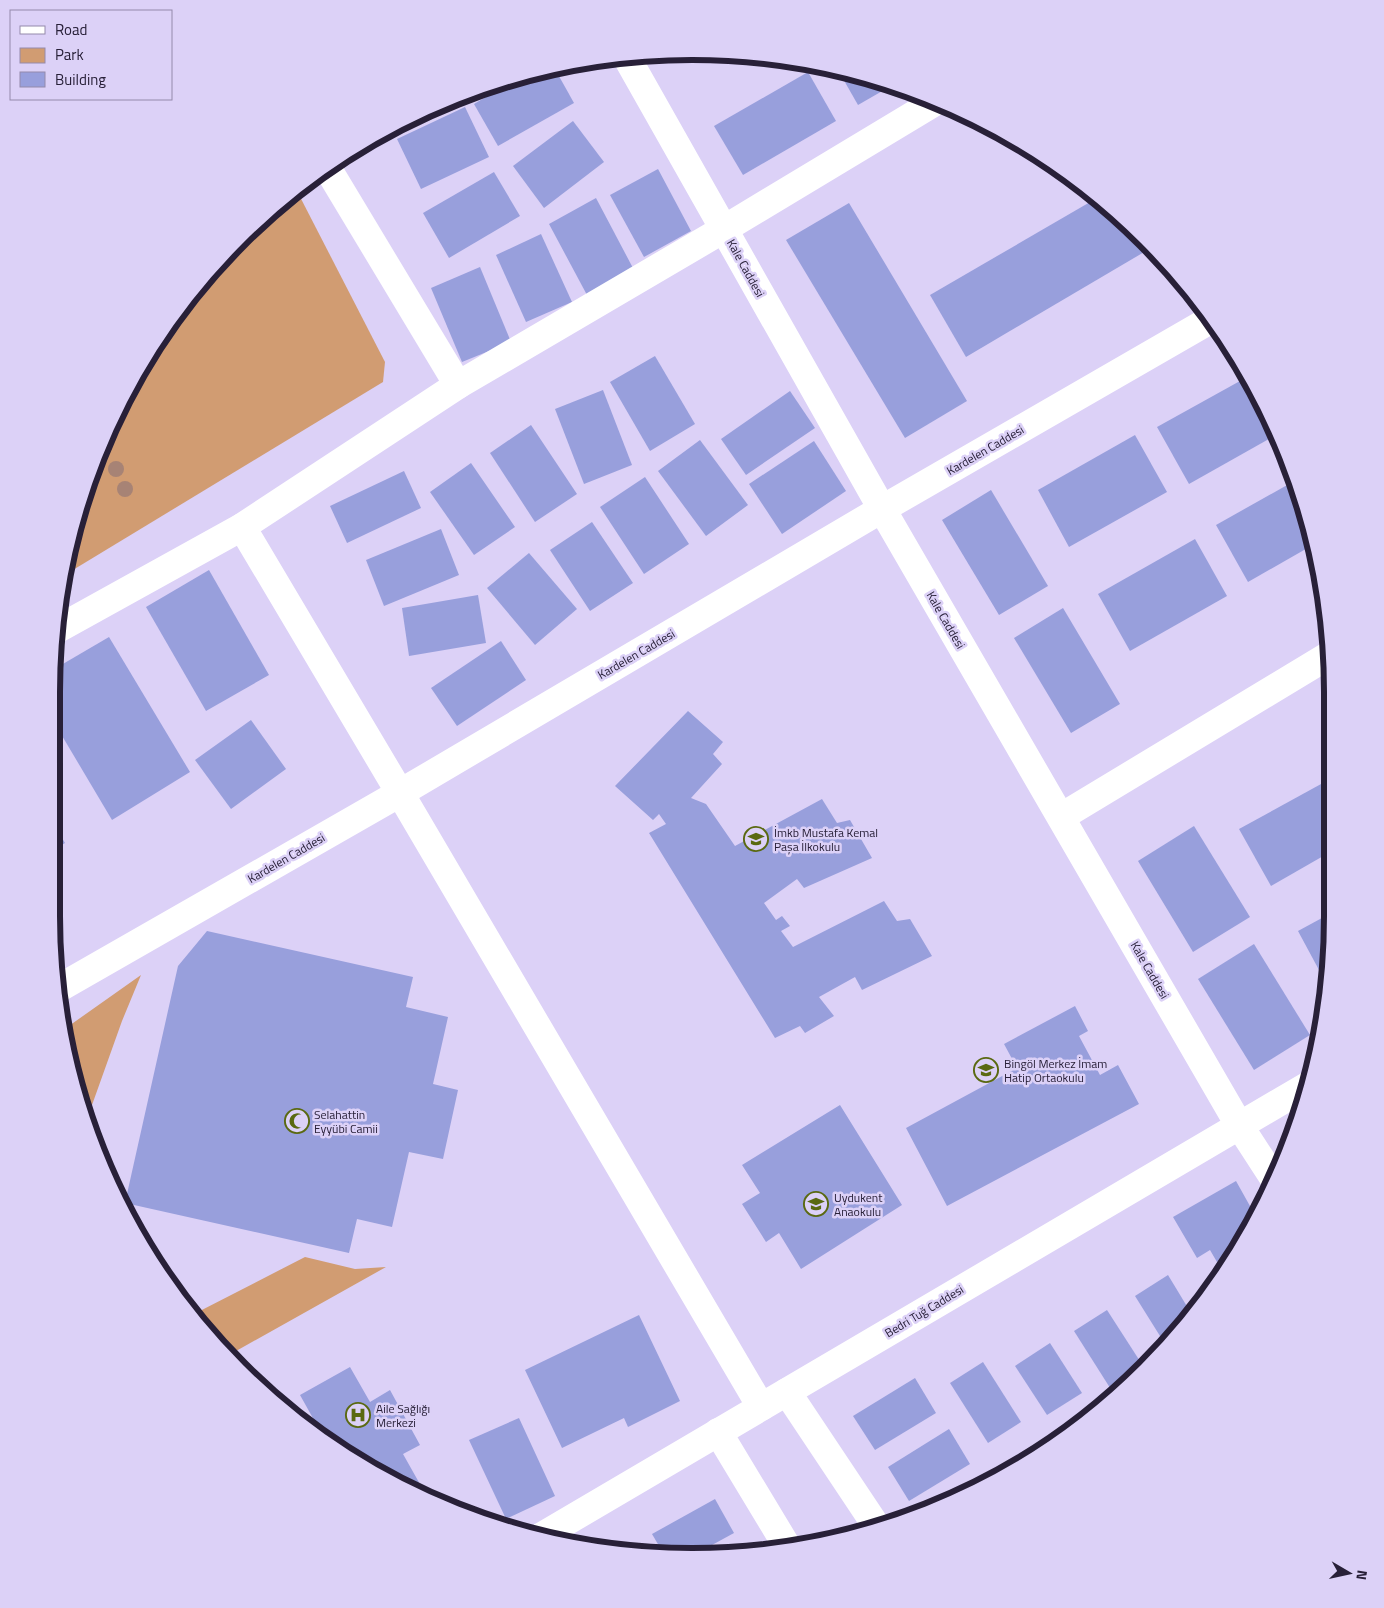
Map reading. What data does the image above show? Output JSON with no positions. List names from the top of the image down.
{
  "streets": {
    "street": ["Kale Caddesi", "Kardelen Caddesi", "Bedri Tuğ Caddesi"]
  },
  "crossings": [
    ["Kale Caddesi", "Kardelen Caddesi"],
    ["Kale Caddesi", "Bedri Tuğ Caddesi"]
  ],
  "places": {
    "school or university": ["İmkb Mustafa Kemal Paşa İlkokulu", "Bingöl Merkez İmam Hatip Ortaokulu", "Uydukent Anaokulu"],
    "mosque": ["Selahattin Eyyübi Camii"],
    "hospital": ["Aile Sağlığı Merkezi"]
  },
  "legend": ["Road", "Park", "Building"],
  "north": "right"
}
